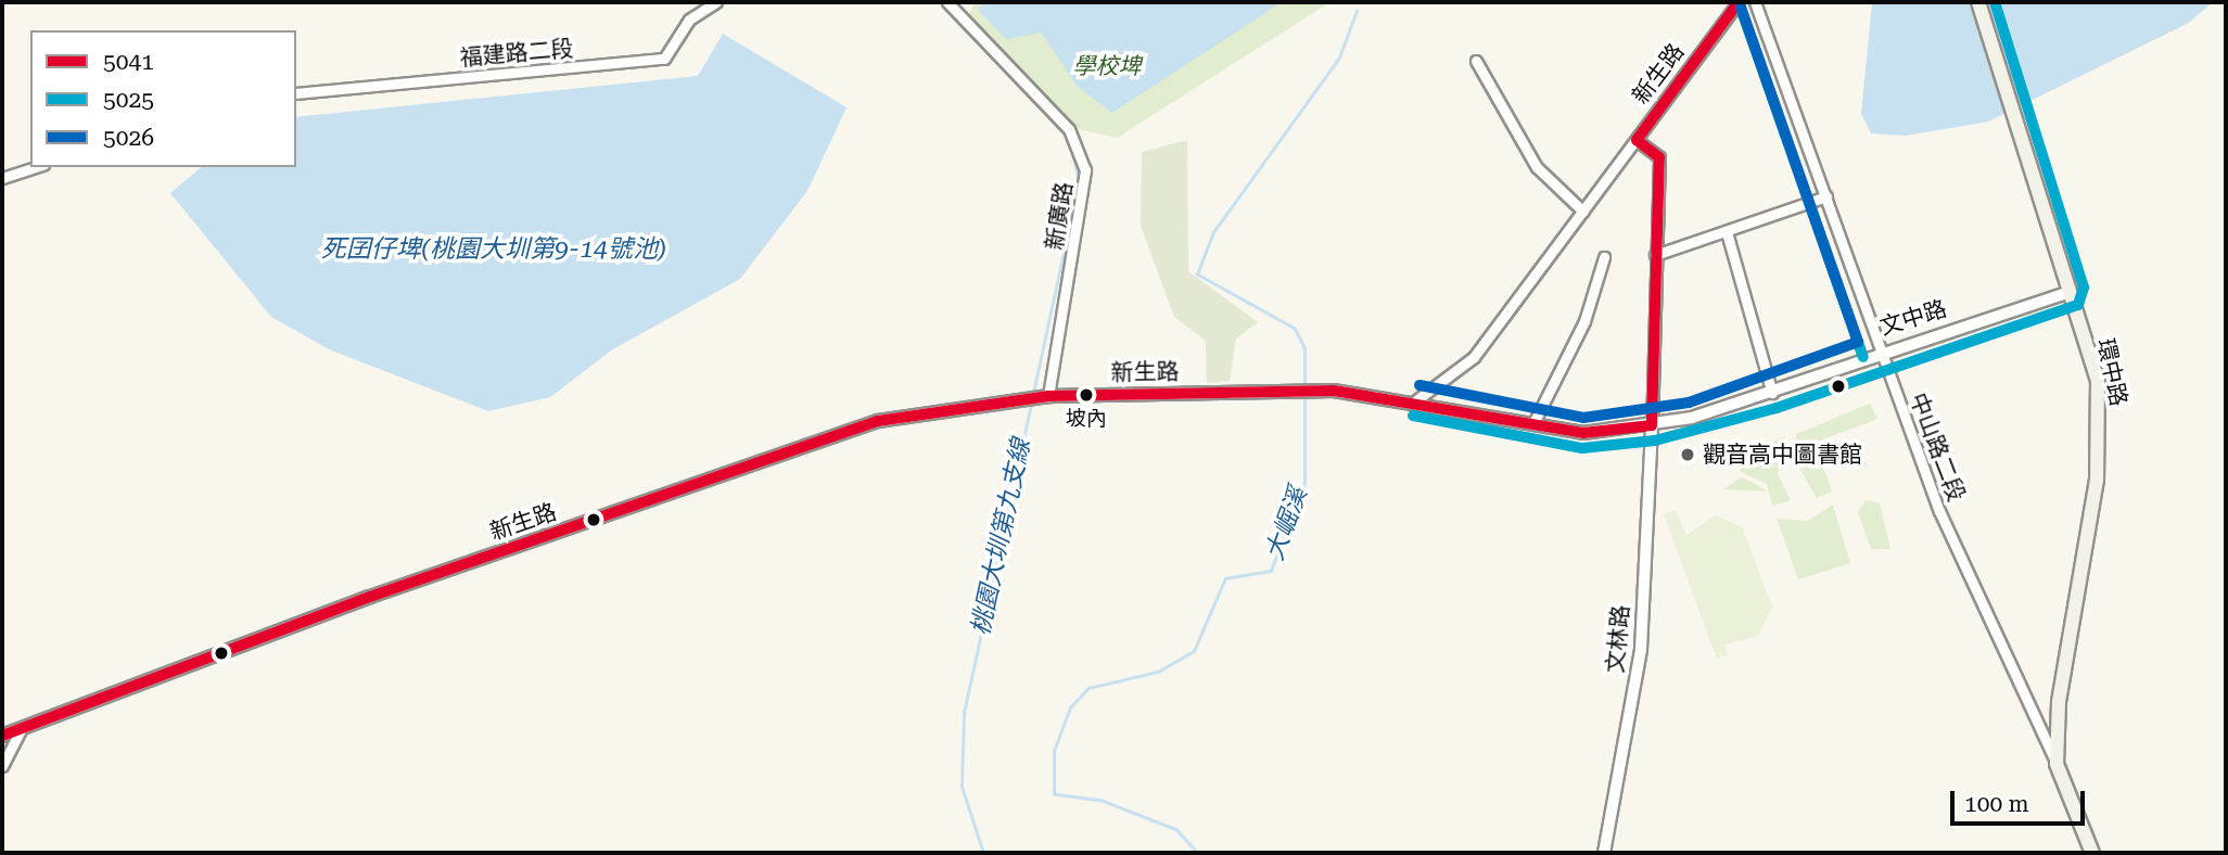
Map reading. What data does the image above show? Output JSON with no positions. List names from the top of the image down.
{
  "streets": {
    "main road": ["環中路", "中山路二段"],
    "street": [
      "福建路二段",
      "新生路",
      "新廣路",
      "文中路",
      "文林路"
    ]
  },
  "crossings": [
    ["新生路", "新廣路"],
    ["新生路", "文中路"],
    ["文中路", "環中路"],
    ["文中路", "中山路二段"],
    ["文中路", "文林路"],
    ["環中路", "中山路二段"]
  ],
  "water": ["死囝仔埤(桃園大圳第9-14號池)", "大崛溪", "桃園大圳第九支線"],
  "parks": ["學校埤"],
  "places": ["坡內", "觀音高中圖書館"],
  "lines": ["transit line 5041", "transit line 5025", "transit line 5026"],
  "legend": ["5041", "5025", "5026"],
  "scale_bar": "100 m"
}
